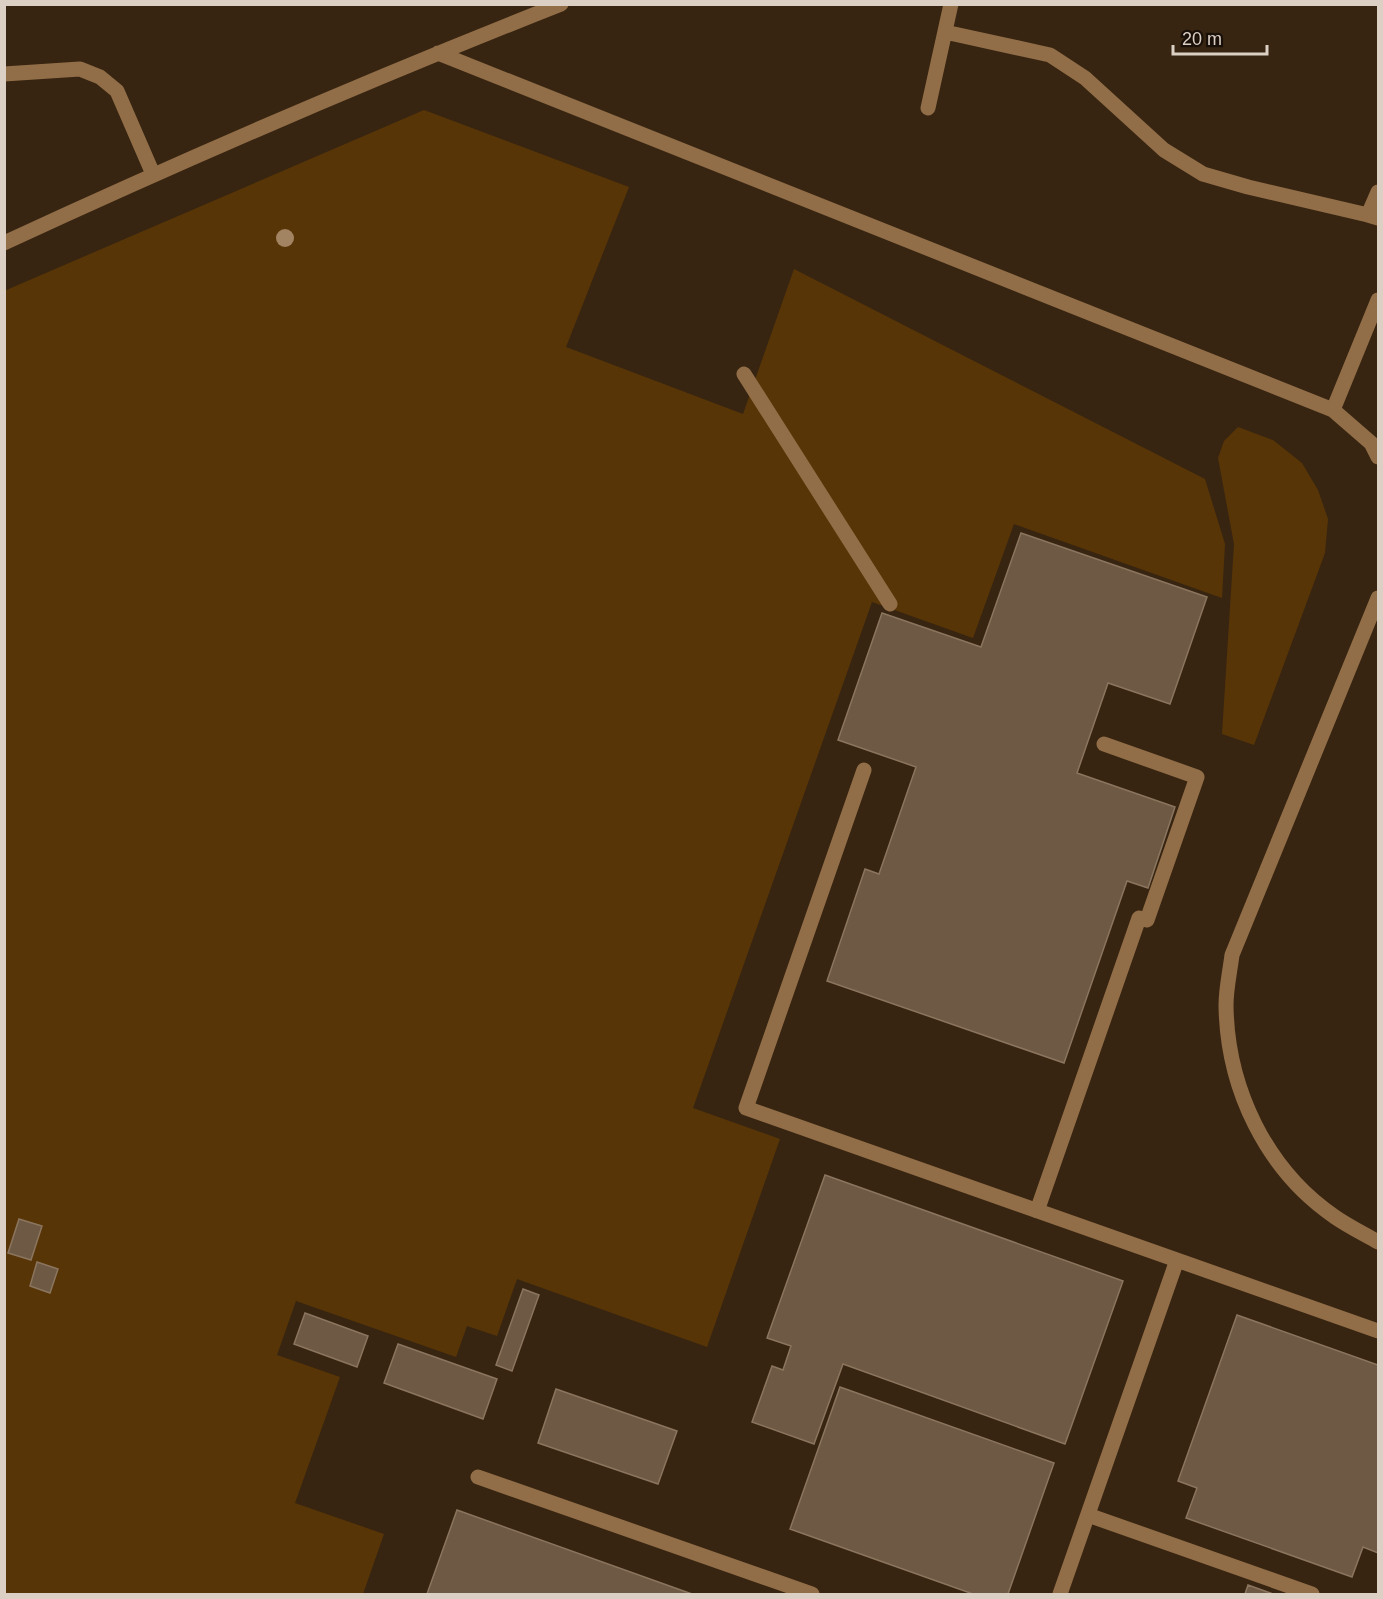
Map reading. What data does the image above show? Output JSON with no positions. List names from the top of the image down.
{
  "scale_bar": "20 m"
}
